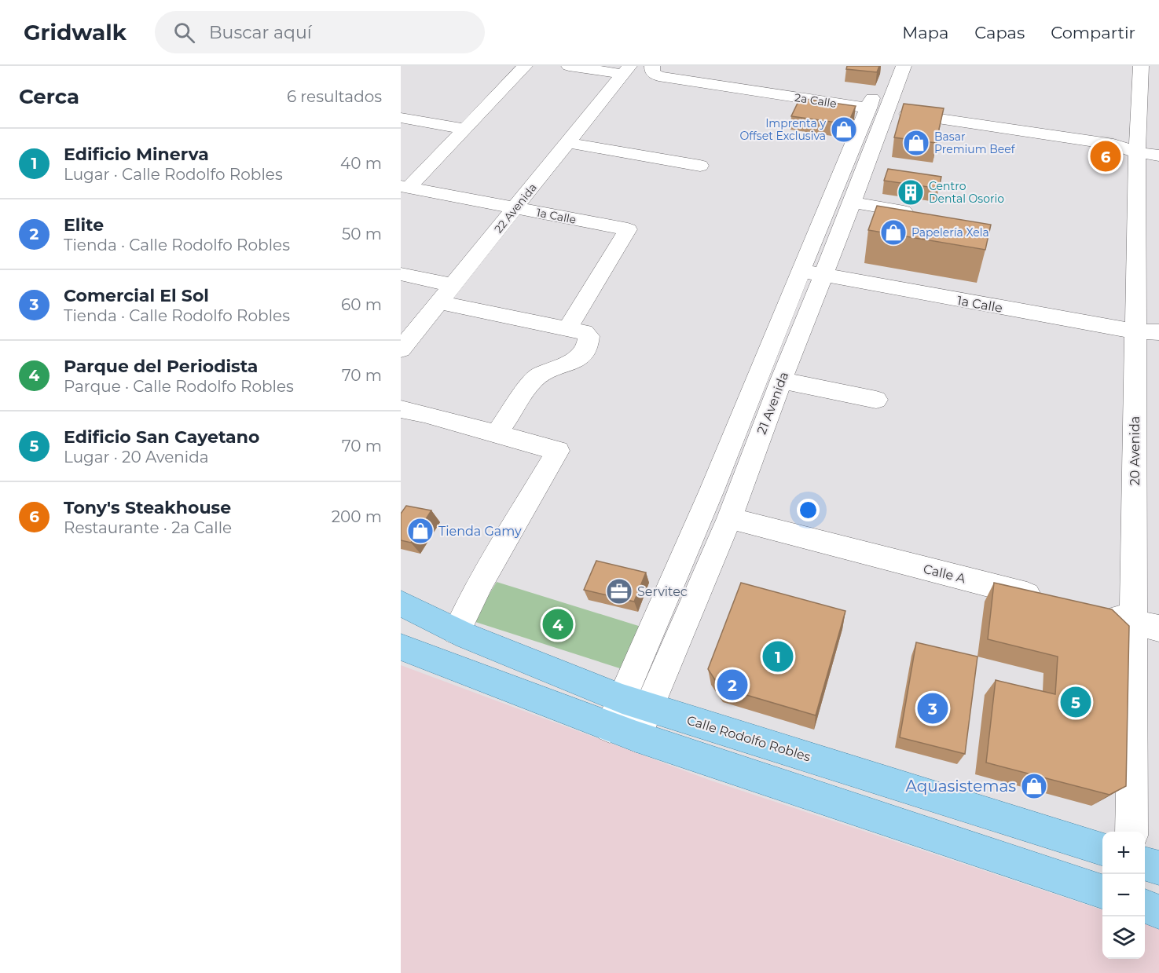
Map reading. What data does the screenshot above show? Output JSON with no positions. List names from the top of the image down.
{
  "streets": {
    "main road": ["Calle Rodolfo Robles"],
    "street": [
      "2a Calle",
      "22 Avenida",
      "1a Calle",
      "21 Avenida",
      "20 Avenida",
      "Calle A"
    ]
  },
  "crossings": [
    ["2a Calle", "21 Avenida"],
    ["2a Calle", "20 Avenida"],
    ["22 Avenida", "1a Calle"],
    ["1a Calle", "21 Avenida"],
    ["1a Calle", "20 Avenida"],
    ["21 Avenida", "Calle A"],
    ["21 Avenida", "Calle Rodolfo Robles"]
  ],
  "places": {
    "shop": [
      "Imprenta y Offset Exclusiva",
      "Basar Premium Beef",
      "Papelería Xela",
      "Tienda Gamy",
      "Aquasistemas"
    ],
    "building": ["Centro Dental Osorio"],
    "office": ["Servitec"]
  },
  "page": {
    "header": "Gridwalk",
    "search": "Buscar aquí",
    "nav": ["Mapa", "Capas", "Compartir"],
    "heading": ["Cerca", "6 resultados"],
    "list": [
      {
        "mark": "1",
        "name": "Edificio Minerva",
        "note": "Lugar · Calle Rodolfo Robles",
        "value": "40 m"
      },
      {
        "mark": "2",
        "name": "Elite",
        "note": "Tienda · Calle Rodolfo Robles",
        "value": "50 m"
      },
      {
        "mark": "3",
        "name": "Comercial El Sol",
        "note": "Tienda · Calle Rodolfo Robles",
        "value": "60 m"
      },
      {
        "mark": "4",
        "name": "Parque del Periodista",
        "note": "Parque · Calle Rodolfo Robles",
        "value": "70 m"
      },
      {
        "mark": "5",
        "name": "Edificio San Cayetano",
        "note": "Lugar · 20 Avenida",
        "value": "70 m"
      },
      {
        "mark": "6",
        "name": "Tony's Steakhouse",
        "note": "Restaurante · 2a Calle",
        "value": "200 m"
      }
    ],
    "pins": [
      "6",
      "4",
      "1",
      "2",
      "5",
      "3"
    ],
    "map_buttons": ["+", "−"]
  }
}
